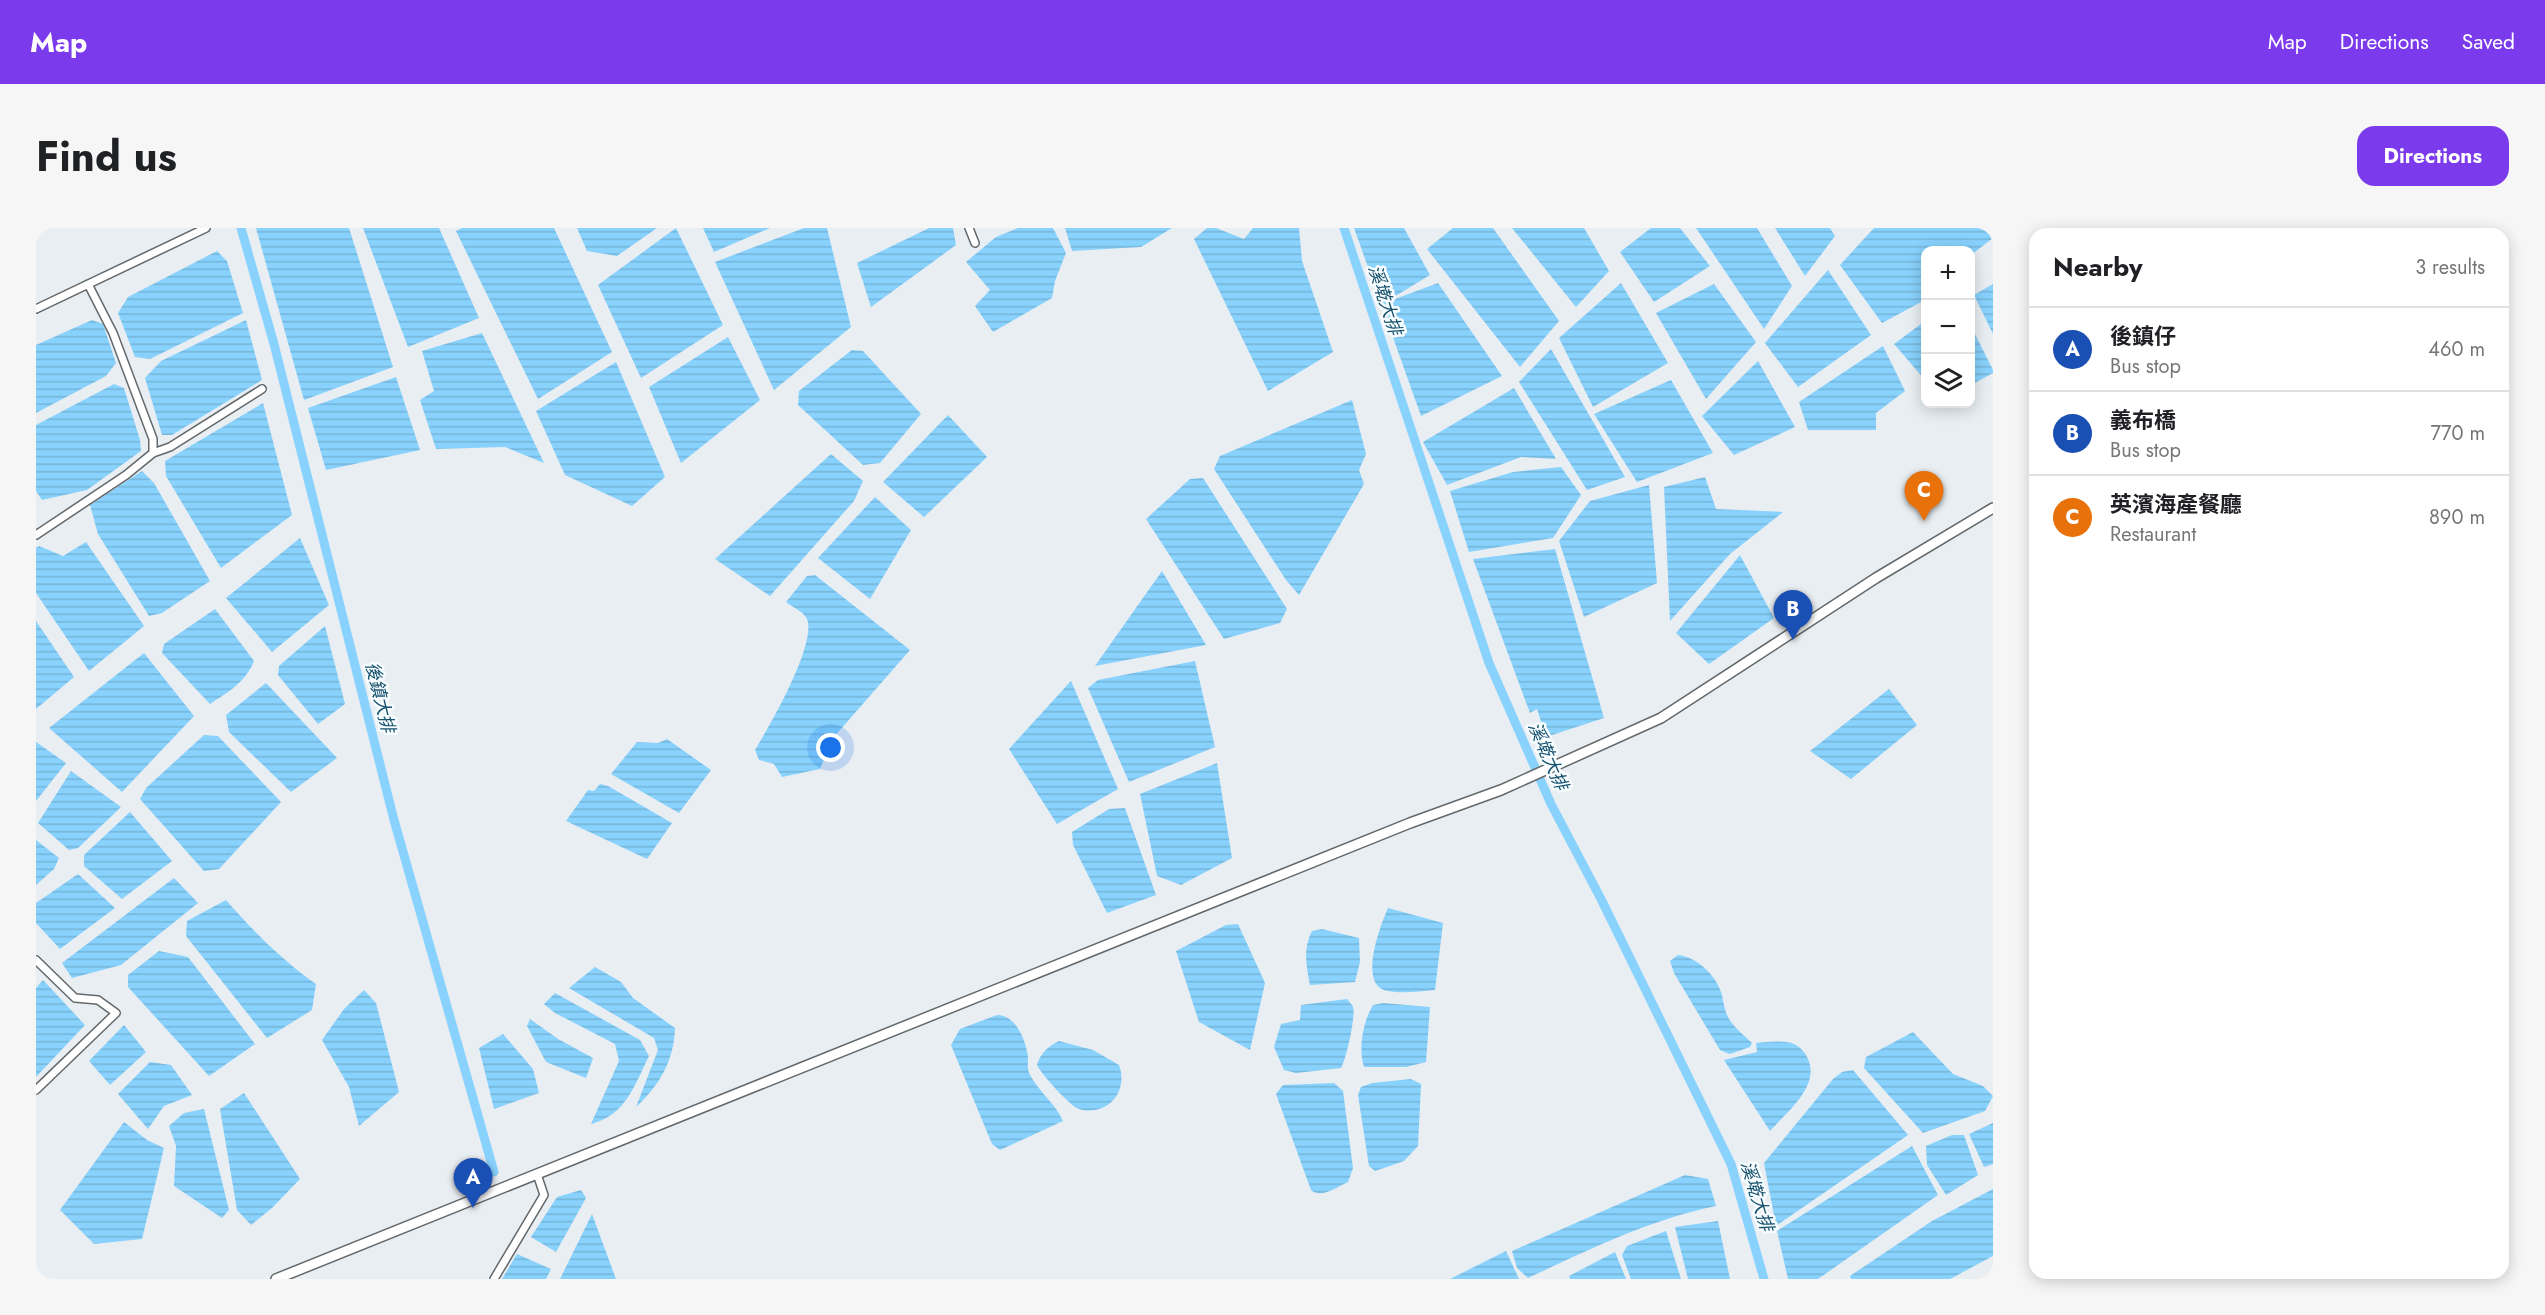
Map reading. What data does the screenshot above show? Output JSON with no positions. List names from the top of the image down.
{
  "water": ["溪墘大排", "後鎮大排"],
  "page": {
    "header": "Map",
    "nav": ["Map", "Directions", "Saved"],
    "title": "Find us",
    "buttons": "Directions",
    "heading": ["Nearby", "3 results"],
    "map_buttons": ["+", "−"],
    "list": [
      {
        "mark": "A",
        "name": "後鎮仔",
        "note": "Bus stop",
        "value": "460 m"
      },
      {
        "mark": "B",
        "name": "義布橋",
        "note": "Bus stop",
        "value": "770 m"
      },
      {
        "mark": "C",
        "name": "英濱海產餐廳",
        "note": "Restaurant",
        "value": "890 m"
      }
    ],
    "pins": ["C", "B", "A"]
  }
}
